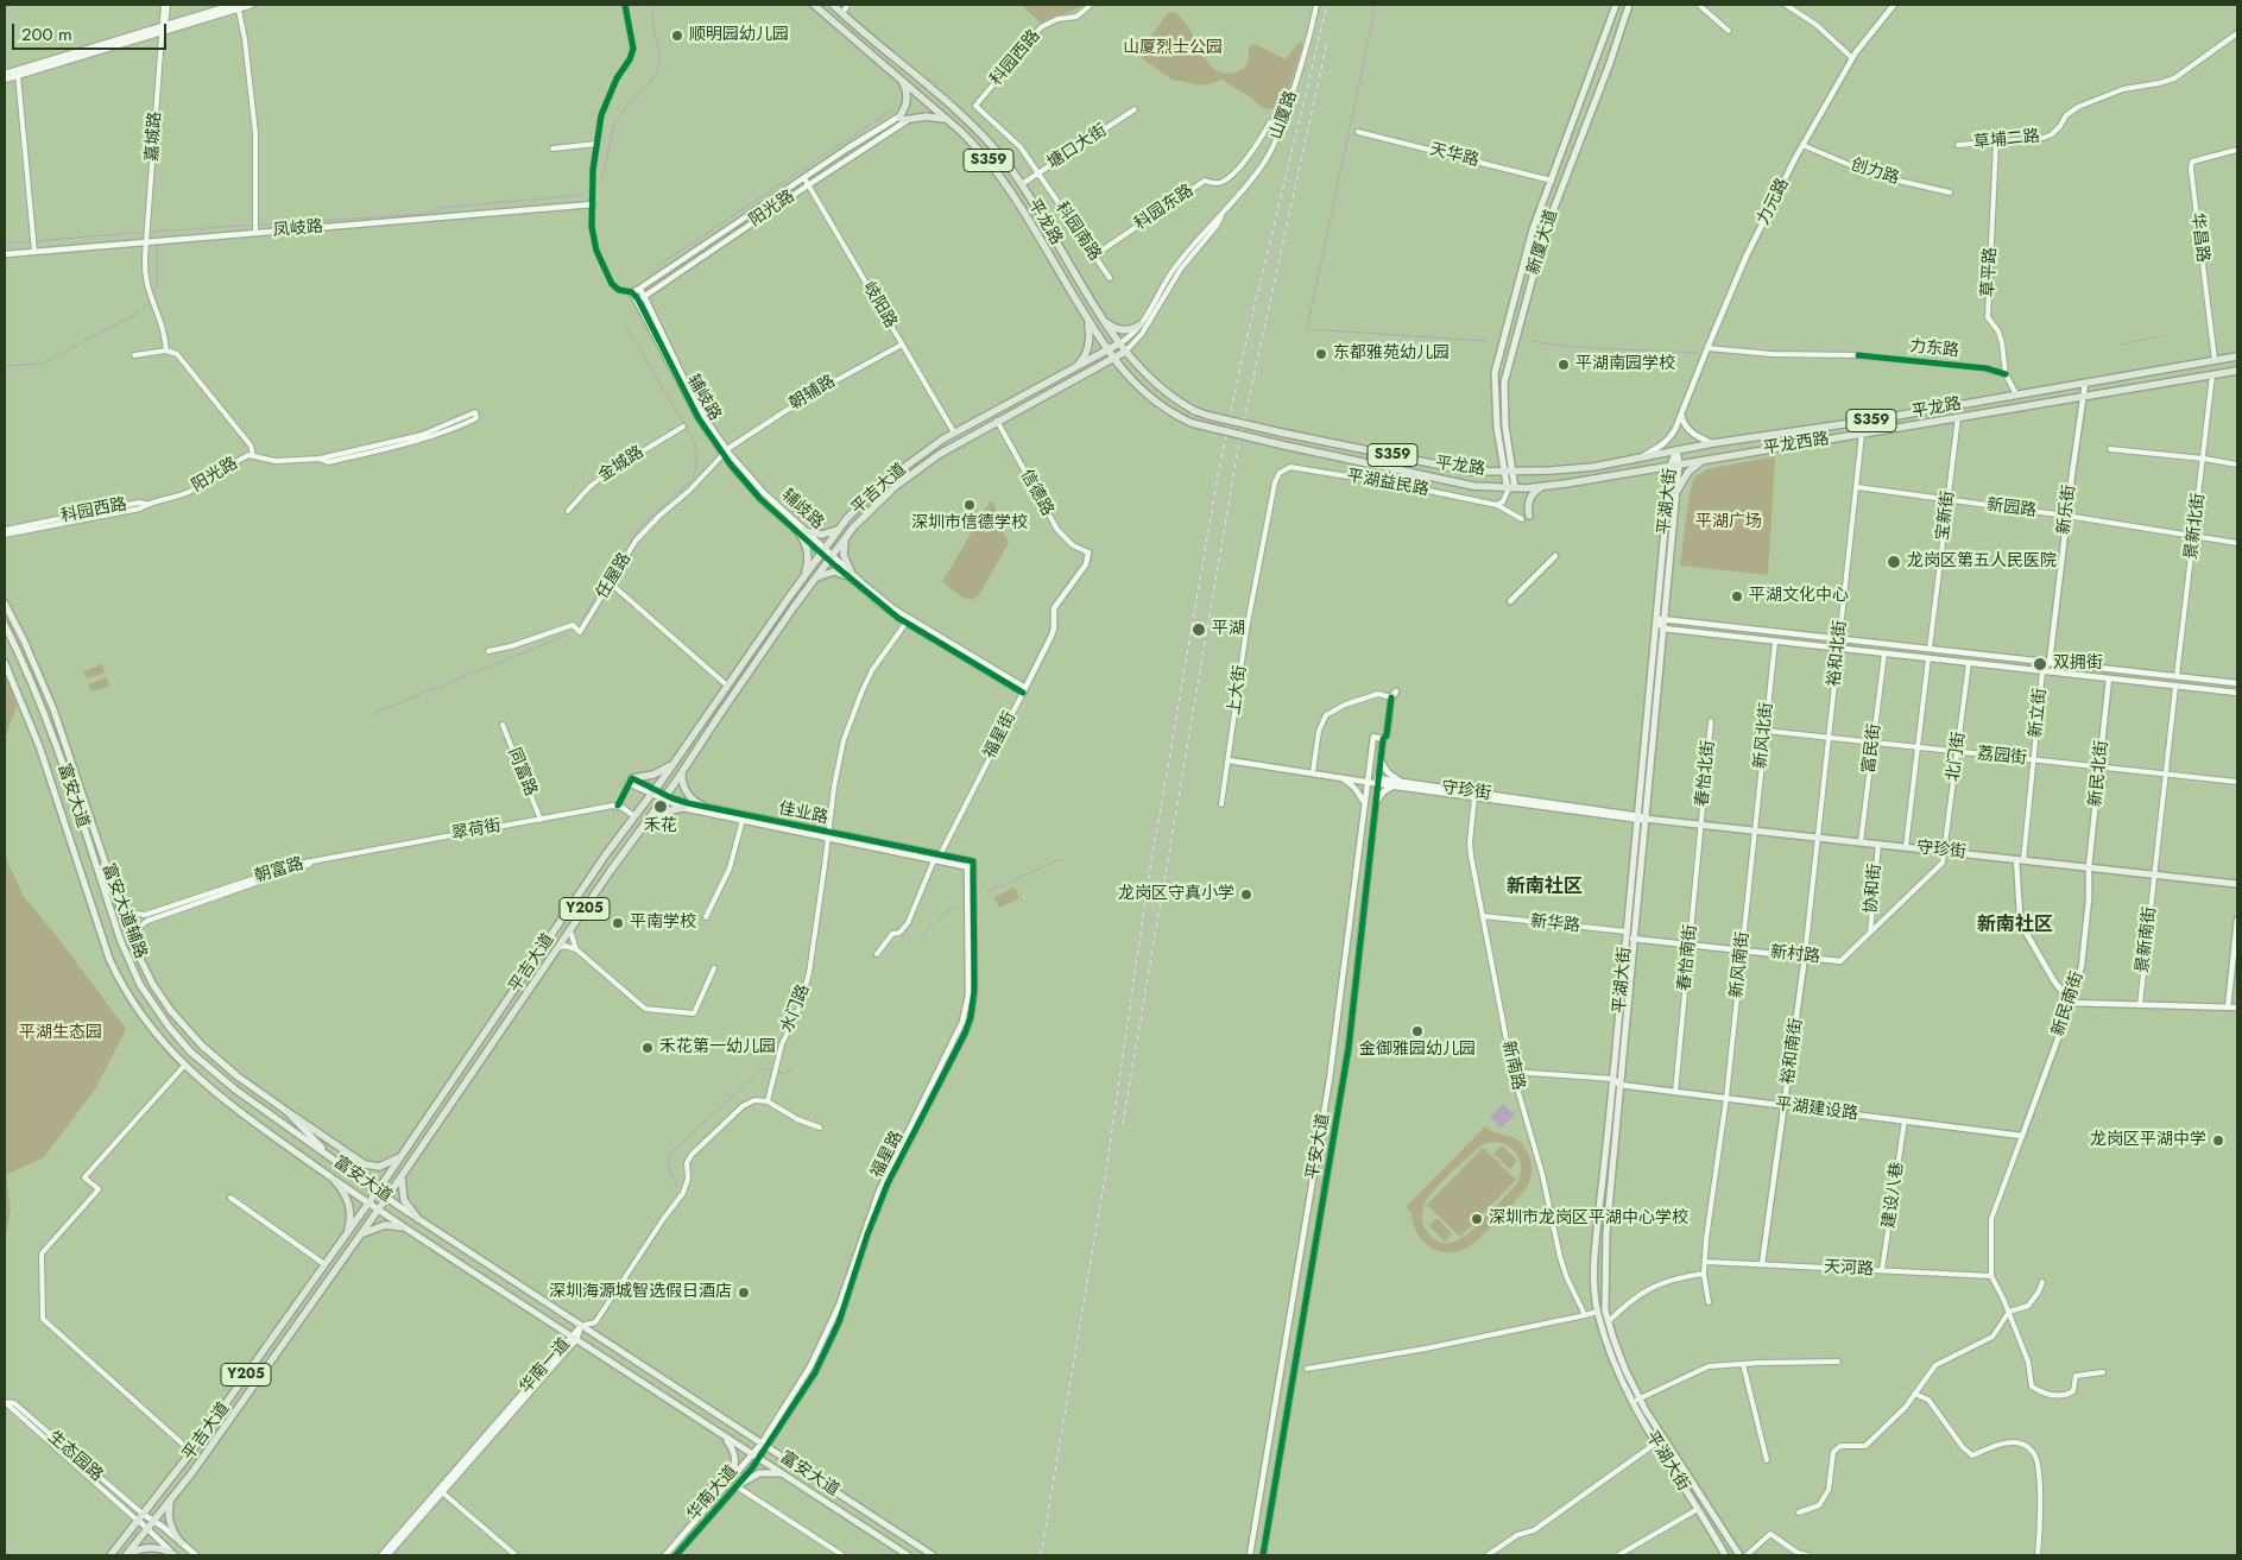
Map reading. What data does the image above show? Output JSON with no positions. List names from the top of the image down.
{
  "streets": {
    "main road": [
      "S359",
      "平龙路",
      "新厦大道",
      "平龙西路",
      "平吉大道",
      "平湖大街",
      "守珍街",
      "富安大道",
      "Y205",
      "富安大道辅路"
    ],
    "street": [
      "科园西路",
      "山厦路",
      "嘉城路",
      "草埔二路",
      "塘口大街",
      "天华路",
      "创力路",
      "力元路",
      "科园东路",
      "阳光路",
      "凤岐路",
      "科园南路",
      "华昌路",
      "草平路",
      "岐阳路",
      "朝辅路",
      "辅岐路",
      "金城路",
      "平湖益民路",
      "信德路",
      "新园路",
      "辅歧路",
      "新乐街",
      "宝新街",
      "景新北街",
      "任屋路",
      "裕和北街",
      "上大街",
      "新立街",
      "福星街",
      "新风北街",
      "富民街",
      "北门街",
      "荔园街",
      "同富路",
      "春怡北街",
      "新民北街",
      "佳业路",
      "翠荷街",
      "朝富路",
      "协和街",
      "新华路",
      "景新南街",
      "新村路",
      "春怡南街",
      "新风南街",
      "新民南街",
      "水门路",
      "裕和南街",
      "新南路",
      "平湖建设路",
      "平安大道",
      "福星路",
      "建设八巷",
      "天河路",
      "华南一道",
      "生态园路",
      "华南大道"
    ],
    "cycle path": ["力东路"]
  },
  "crossings": [
    ["科园西路", "阳光路"],
    ["科园西路", "科园南路"],
    ["山厦路", "科园东路"],
    ["山厦路", "平龙路"],
    ["山厦路", "平吉大道"],
    ["嘉城路", "凤岐路"],
    ["草埔二路", "草平路"],
    ["塘口大街", "平龙路"],
    ["塘口大街", "科园南路"],
    ["天华路", "新厦大道"],
    ["创力路", "力元路"],
    ["力元路", "平龙路"],
    ["科园东路", "科园南路"],
    ["阳光路", "岐阳路"],
    ["阳光路", "辅岐路"],
    ["阳光路", "辅歧路"],
    ["平龙路", "华昌路"],
    ["平龙路", "新厦大道"],
    ["平龙路", "草平路"],
    ["平龙路", "平龙西路"],
    ["平龙路", "平吉大道"],
    ["平龙路", "平湖大街"],
    ["平龙路", "新乐街"],
    ["凤岐路", "辅岐路"],
    ["岐阳路", "朝辅路"],
    ["岐阳路", "平吉大道"],
    ["朝辅路", "辅岐路"],
    ["朝辅路", "辅歧路"],
    ["朝辅路", "任屋路"],
    ["辅岐路", "辅歧路"],
    ["辅岐路", "任屋路"],
    ["平龙西路", "平湖大街"],
    ["平龙西路", "新乐街"],
    ["平龙西路", "宝新街"],
    ["平龙西路", "景新北街"],
    ["平龙西路", "裕和北街"],
    ["平湖益民路", "上大街"],
    ["平吉大道", "信德路"],
    ["平吉大道", "辅歧路"],
    ["平吉大道", "富安大道"],
    ["平吉大道", "佳业路"],
    ["平吉大道", "生态园路"],
    ["信德路", "福星街"],
    ["平湖大街", "守珍街"],
    ["平湖大街", "新华路"],
    ["平湖大街", "新村路"],
    ["平湖大街", "平湖建设路"],
    ["新园路", "新乐街"],
    ["新园路", "宝新街"],
    ["新园路", "景新北街"],
    ["新园路", "裕和北街"],
    ["辅歧路", "任屋路"],
    ["新乐街", "新立街"],
    ["裕和北街", "荔园街"],
    ["裕和北街", "守珍街"],
    ["裕和北街", "裕和南街"],
    ["上大街", "守珍街"],
    ["新立街", "荔园街"],
    ["新立街", "守珍街"],
    ["福星街", "佳业路"],
    ["新风北街", "荔园街"],
    ["新风北街", "守珍街"],
    ["新风北街", "新风南街"],
    ["富民街", "荔园街"],
    ["富民街", "守珍街"],
    ["北门街", "荔园街"],
    ["北门街", "守珍街"],
    ["北门街", "新村路"],
    ["荔园街", "新民北街"],
    ["同富路", "翠荷街"],
    ["春怡北街", "守珍街"],
    ["春怡北街", "春怡南街"],
    ["新民北街", "守珍街"],
    ["新民北街", "新民南街"],
    ["守珍街", "协和街"],
    ["守珍街", "景新南街"],
    ["守珍街", "新村路"],
    ["守珍街", "春怡南街"],
    ["守珍街", "新风南街"],
    ["守珍街", "新民南街"],
    ["守珍街", "裕和南街"],
    ["守珍街", "新南路"],
    ["守珍街", "平安大道"],
    ["富安大道", "富安大道辅路"],
    ["富安大道", "福星路"],
    ["富安大道", "华南一道"],
    ["富安大道", "华南大道"],
    ["佳业路", "水门路"],
    ["佳业路", "福星路"],
    ["翠荷街", "朝富路"],
    ["朝富路", "富安大道辅路"],
    ["协和街", "新村路"],
    ["新华路", "新南路"],
    ["新村路", "春怡南街"],
    ["新村路", "新风南街"],
    ["新村路", "裕和南街"],
    ["春怡南街", "平湖建设路"],
    ["新风南街", "平湖建设路"],
    ["新风南街", "天河路"],
    ["新民南街", "平湖建设路"],
    ["裕和南街", "平湖建设路"],
    ["裕和南街", "天河路"],
    ["平湖建设路", "建设八巷"],
    ["福星路", "华南大道"],
    ["建设八巷", "天河路"]
  ],
  "districts": ["新南社区", "新南社区"],
  "parks": ["山厦烈士公园", "平湖广场", "平湖生态园"],
  "places": [
    "顺明园幼儿园",
    "东都雅苑幼儿园",
    "平湖南园学校",
    "深圳市信德学校",
    "龙岗区第五人民医院",
    "平湖文化中心",
    "平湖",
    "双拥街",
    "禾花",
    "龙岗区守真小学",
    "平南学校",
    "金御雅园幼儿园",
    "禾花第一幼儿园",
    "龙岗区平湖中学",
    "深圳市龙岗区平湖中心学校",
    "深圳海源城智选假日酒店"
  ],
  "scale_bar": "200 m"
}
